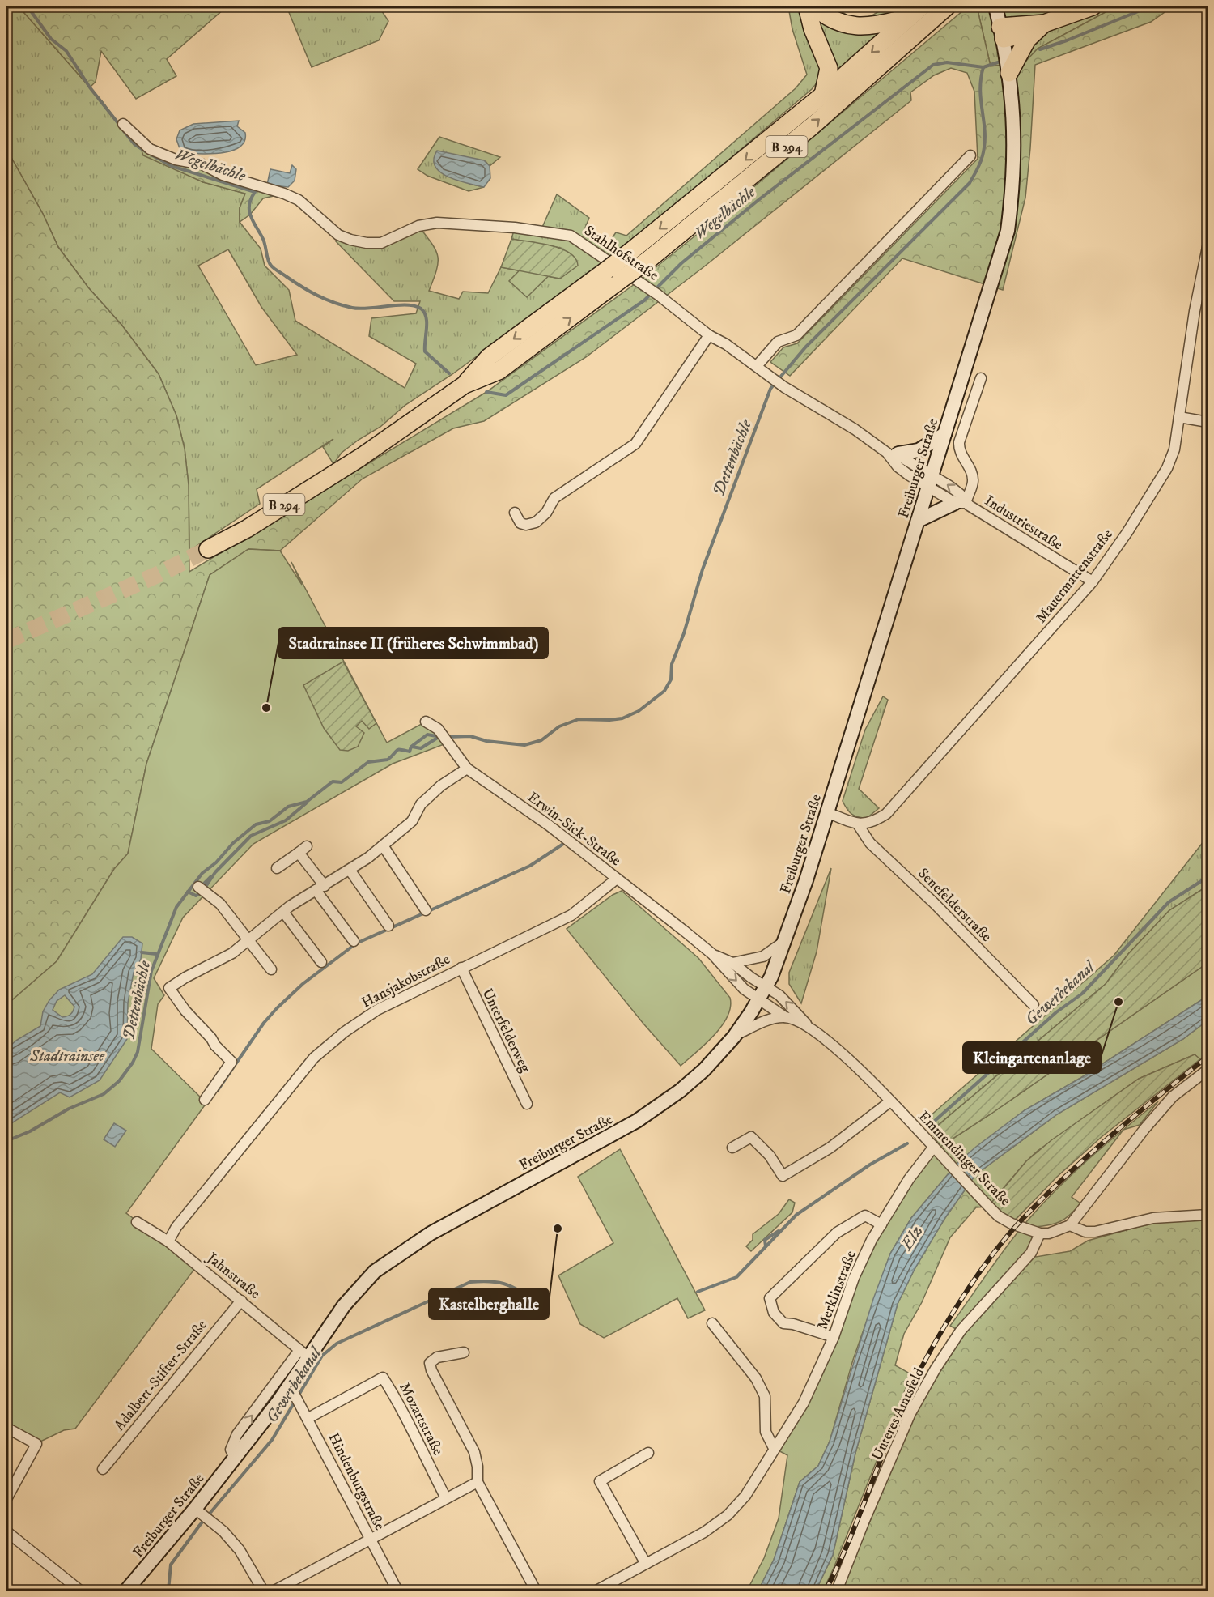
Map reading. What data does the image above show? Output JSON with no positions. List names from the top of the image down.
{
  "streets": {
    "highway": ["B 294"],
    "street": [
      "Stahlhofstraße",
      "Freiburger Straße",
      "Industriestraße",
      "Mauermattenstraße",
      "Erwin-Sick-Straße",
      "Senefelderstraße",
      "Hansjakobstraße",
      "Unterfelderweg",
      "Emmendinger Straße",
      "Jahnstraße",
      "Merklinstraße",
      "Adalbert-Stifter-Straße",
      "Unteres Amtsfeld",
      "Mozartstraße",
      "Hindenburgstraße"
    ]
  },
  "crossings": [
    ["Stahlhofstraße", "Freiburger Straße"],
    ["Stahlhofstraße", "Industriestraße"],
    ["Freiburger Straße", "Industriestraße"],
    ["Freiburger Straße", "Erwin-Sick-Straße"],
    ["Freiburger Straße", "Emmendinger Straße"],
    ["Freiburger Straße", "Jahnstraße"],
    ["Freiburger Straße", "Hindenburgstraße"],
    ["Industriestraße", "Mauermattenstraße"],
    ["Mauermattenstraße", "Senefelderstraße"],
    ["Erwin-Sick-Straße", "Hansjakobstraße"],
    ["Erwin-Sick-Straße", "Emmendinger Straße"],
    ["Hansjakobstraße", "Unterfelderweg"],
    ["Hansjakobstraße", "Jahnstraße"],
    ["Emmendinger Straße", "Merklinstraße"],
    ["Emmendinger Straße", "Unteres Amtsfeld"],
    ["Jahnstraße", "Adalbert-Stifter-Straße"],
    ["Mozartstraße", "Hindenburgstraße"]
  ],
  "water": [
    "Wegelbächle",
    "Dettenbächle",
    "Gewerbekanal",
    "Stadtrainsee",
    "Elz"
  ],
  "places": ["Stadtrainsee II (früheres Schwimmbad)", "Kleingartenanlage", "Kastelberghalle"]
}
